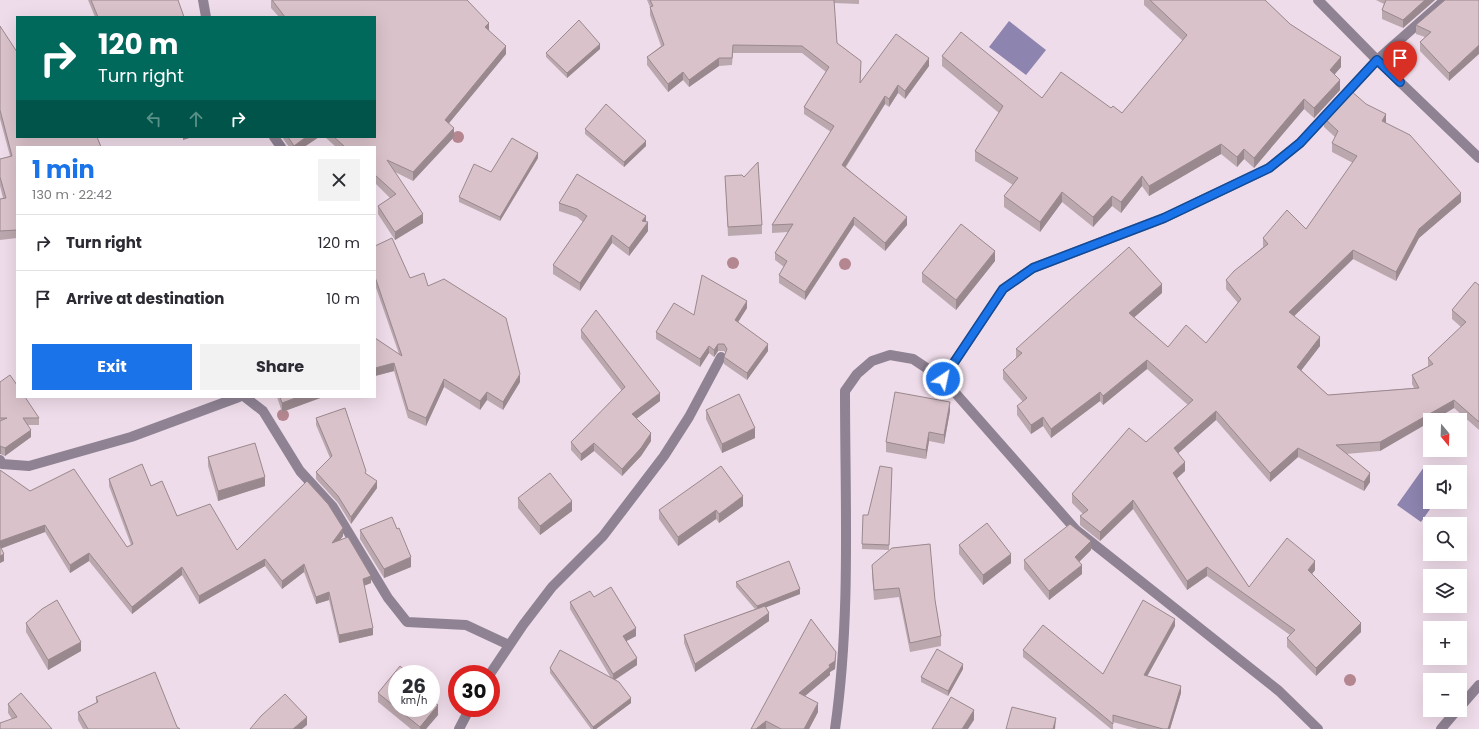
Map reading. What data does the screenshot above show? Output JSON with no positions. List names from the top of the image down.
{
  "north": "bottom",
  "page": {
    "turn": ["120 m", "Turn right"],
    "heading": ["1 min", "130 m · 22:42"],
    "list": [
      {
        "name": "Turn right",
        "value": "120 m"
      },
      {
        "name": "Arrive at destination",
        "value": "10 m"
      }
    ],
    "buttons": ["Exit", "Share"],
    "map_buttons": ["+", "−"],
    "speed": "26 km/h",
    "limit": "30"
  }
}
